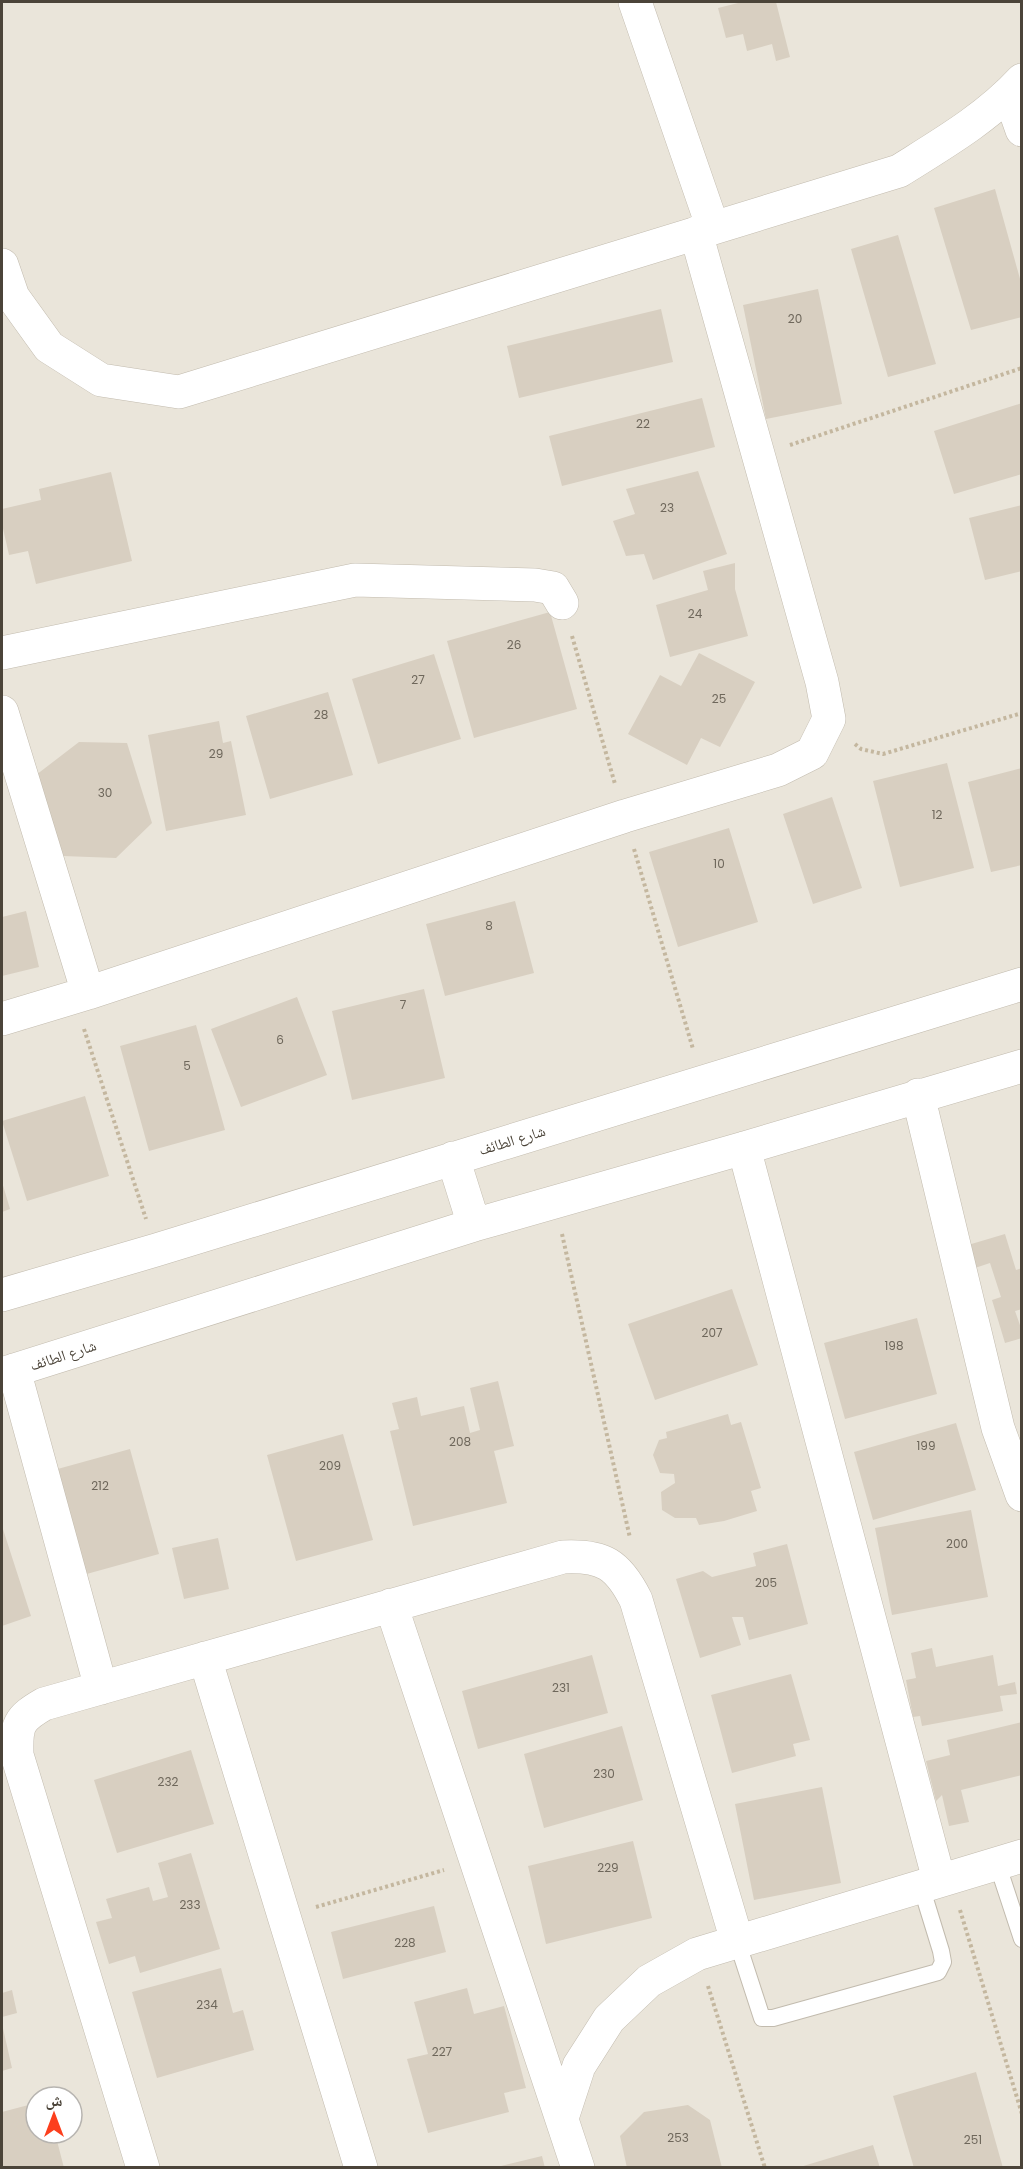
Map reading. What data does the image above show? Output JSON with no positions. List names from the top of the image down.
{
  "streets": {
    "street": ["شارع الطائف"]
  },
  "house_numbers": [
    "20",
    "22",
    "23",
    "24",
    "26",
    "27",
    "25",
    "28",
    "29",
    "30",
    "12",
    "10",
    "8",
    "7",
    "6",
    "5",
    "207",
    "198",
    "208",
    "199",
    "209",
    "212",
    "200",
    "205",
    "231",
    "230",
    "232",
    "229",
    "233",
    "228",
    "234",
    "227",
    "253",
    "251"
  ],
  "north": "top"
}
